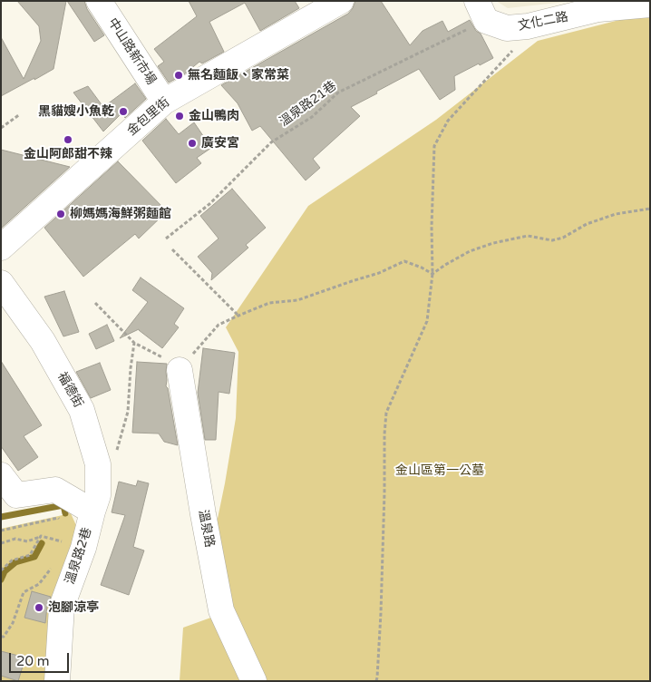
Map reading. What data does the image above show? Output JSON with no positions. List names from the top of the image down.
{
  "streets": {
    "street": [
      "文化二路",
      "中山路新市場",
      "金包里街",
      "福德街",
      "溫泉路",
      "溫泉路2巷"
    ],
    "path": ["溫泉路21巷"]
  },
  "crossings": [
    ["文化二路", "溫泉路21巷"],
    ["中山路新市場", "金包里街"],
    ["福德街", "溫泉路2巷"]
  ],
  "parks": ["金山區第一公墓"],
  "places": [
    "無名麵飯、家常菜",
    "黑貓嫂小魚乾",
    "金山鴨肉",
    "金山阿郎甜不辣",
    "廣安宮",
    "柳媽媽海鮮粥麵館",
    "泡腳涼亭"
  ],
  "scale_bar": "20 m"
}
